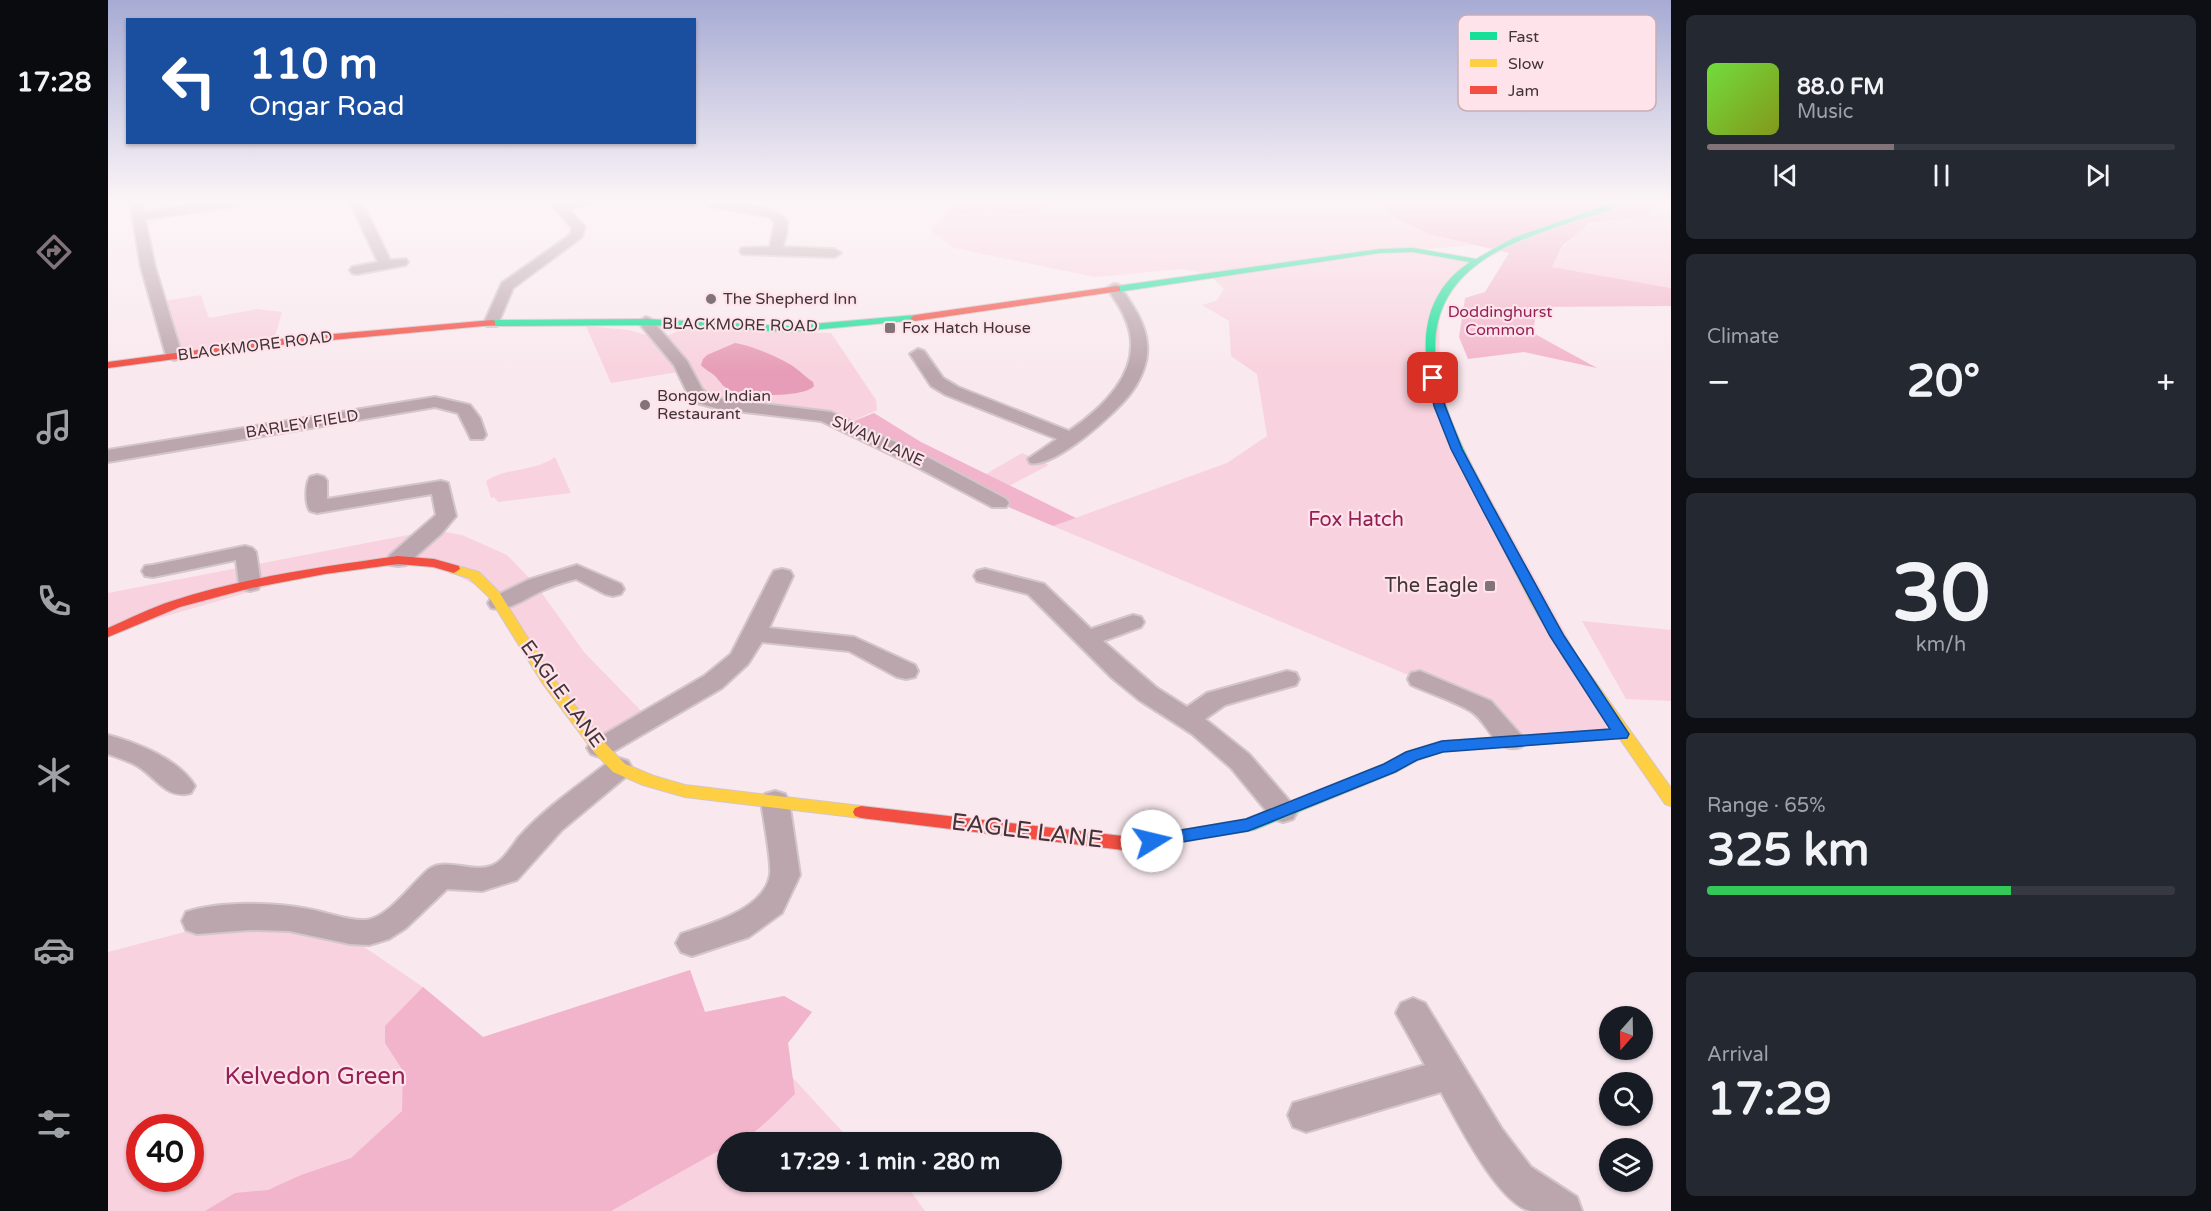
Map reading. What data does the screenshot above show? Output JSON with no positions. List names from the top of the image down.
{
  "streets": {
    "street": [
      "BLACKMORE ROAD",
      "BARLEY FIELD",
      "SWAN LANE",
      "EAGLE LANE"
    ]
  },
  "crossings": [
    ["BLACKMORE ROAD", "SWAN LANE"]
  ],
  "parks": ["Doddinghurst Common", "Fox Hatch", "Kelvedon Green"],
  "places": {
    "other": ["The Shepherd Inn", "Bongow Indian Restaurant"],
    "transit": ["Fox Hatch House", "The Eagle"]
  },
  "legend": ["Fast", "Slow", "Jam"],
  "north": "bottom",
  "page": {
    "tabs": "17:28",
    "turn": ["110 m", "Ongar Road"],
    "song": ["88.0 FM", "Music"],
    "tile": [
      "Climate",
      ["30", "km/h"],
      ["Range · 65%", "325 km"],
      ["Arrival", "17:29"]
    ],
    "heat": ["−", "20°", "+"],
    "limit": "40",
    "trip": "17:29 · 1 min · 280 m"
  }
}
